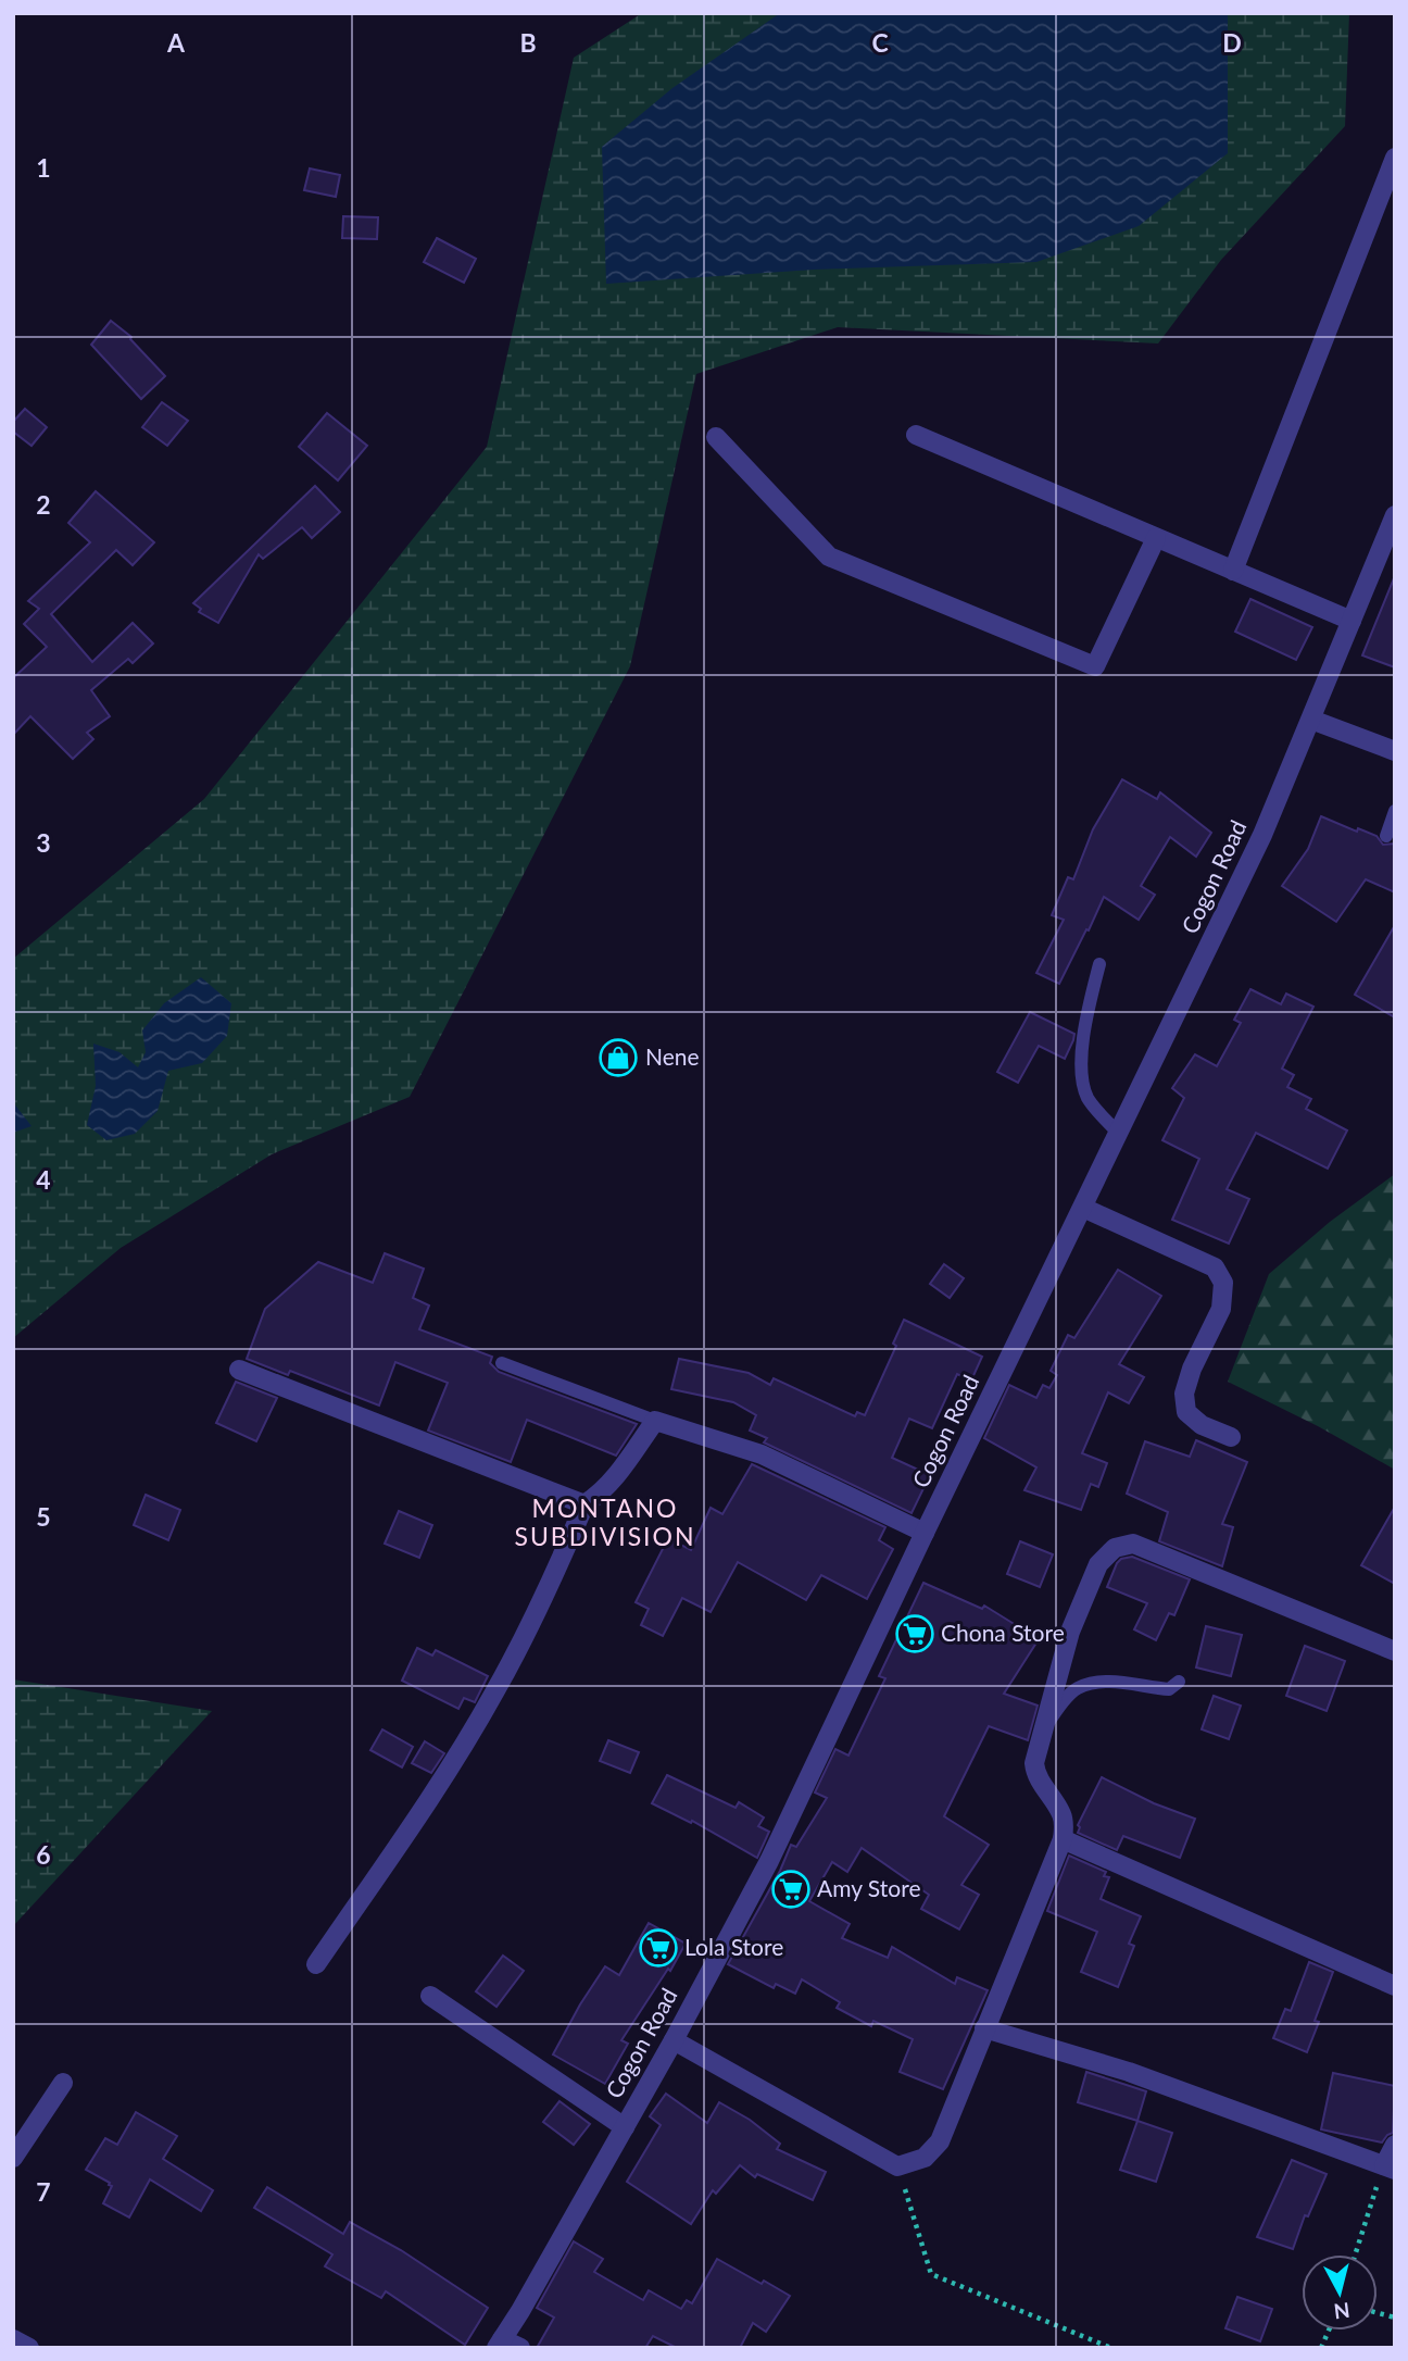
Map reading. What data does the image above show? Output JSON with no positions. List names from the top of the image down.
{
  "streets": {
    "street": ["Cogon Road"]
  },
  "districts": ["MONTANO SUBDIVISION"],
  "places": {
    "shop": ["Nene"],
    "supermarket": ["Chona Store", "Amy Store", "Lola Store"]
  },
  "north": "bottom",
  "grid": {
    "columns": [
      "A",
      "B",
      "C",
      "D"
    ],
    "rows": [
      "1",
      "2",
      "3",
      "4",
      "5",
      "6",
      "7"
    ]
  }
}
